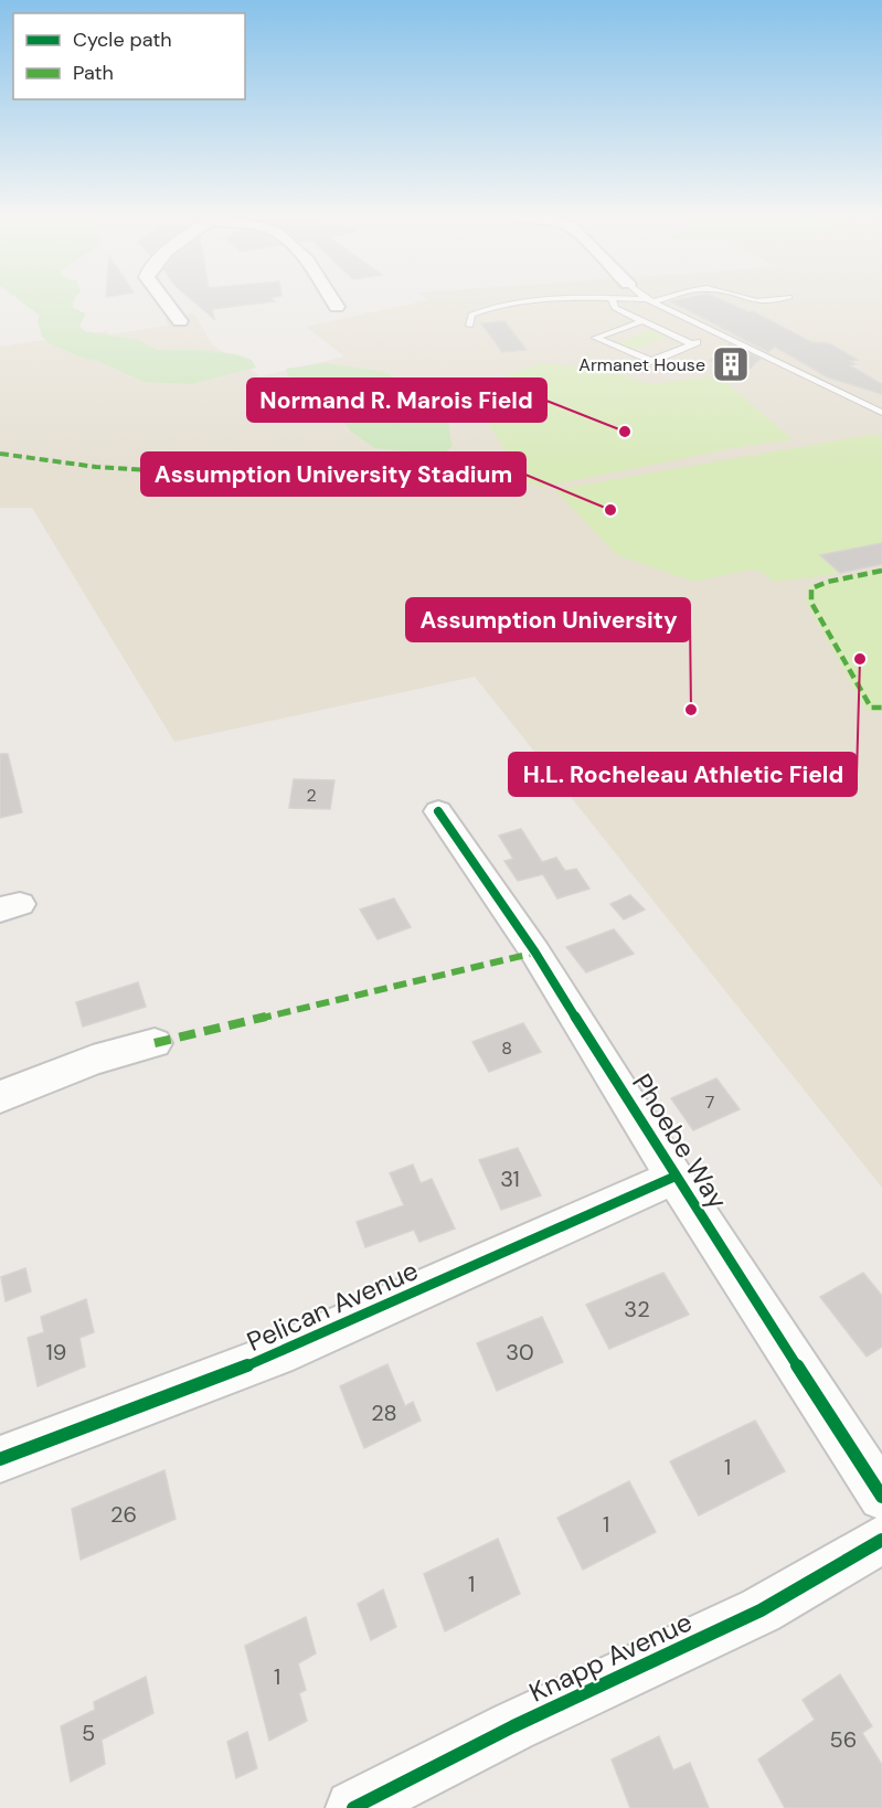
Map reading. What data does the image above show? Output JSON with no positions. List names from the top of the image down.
{
  "streets": {
    "street": ["Phoebe Way", "Pelican Avenue", "Knapp Avenue"]
  },
  "crossings": [
    ["Phoebe Way", "Pelican Avenue"]
  ],
  "places": {
    "building": ["Armanet House"],
    "other": [
      "Normand R. Marois Field",
      "Assumption University Stadium",
      "H.L. Rocheleau Athletic Field",
      "Assumption University"
    ]
  },
  "house_numbers": [
    "2",
    "8",
    "7",
    "31",
    "32",
    "19",
    "30",
    "28",
    "1",
    "26",
    "1",
    "1",
    "1",
    "5",
    "56"
  ],
  "legend": ["Cycle path", "Path"]
}
